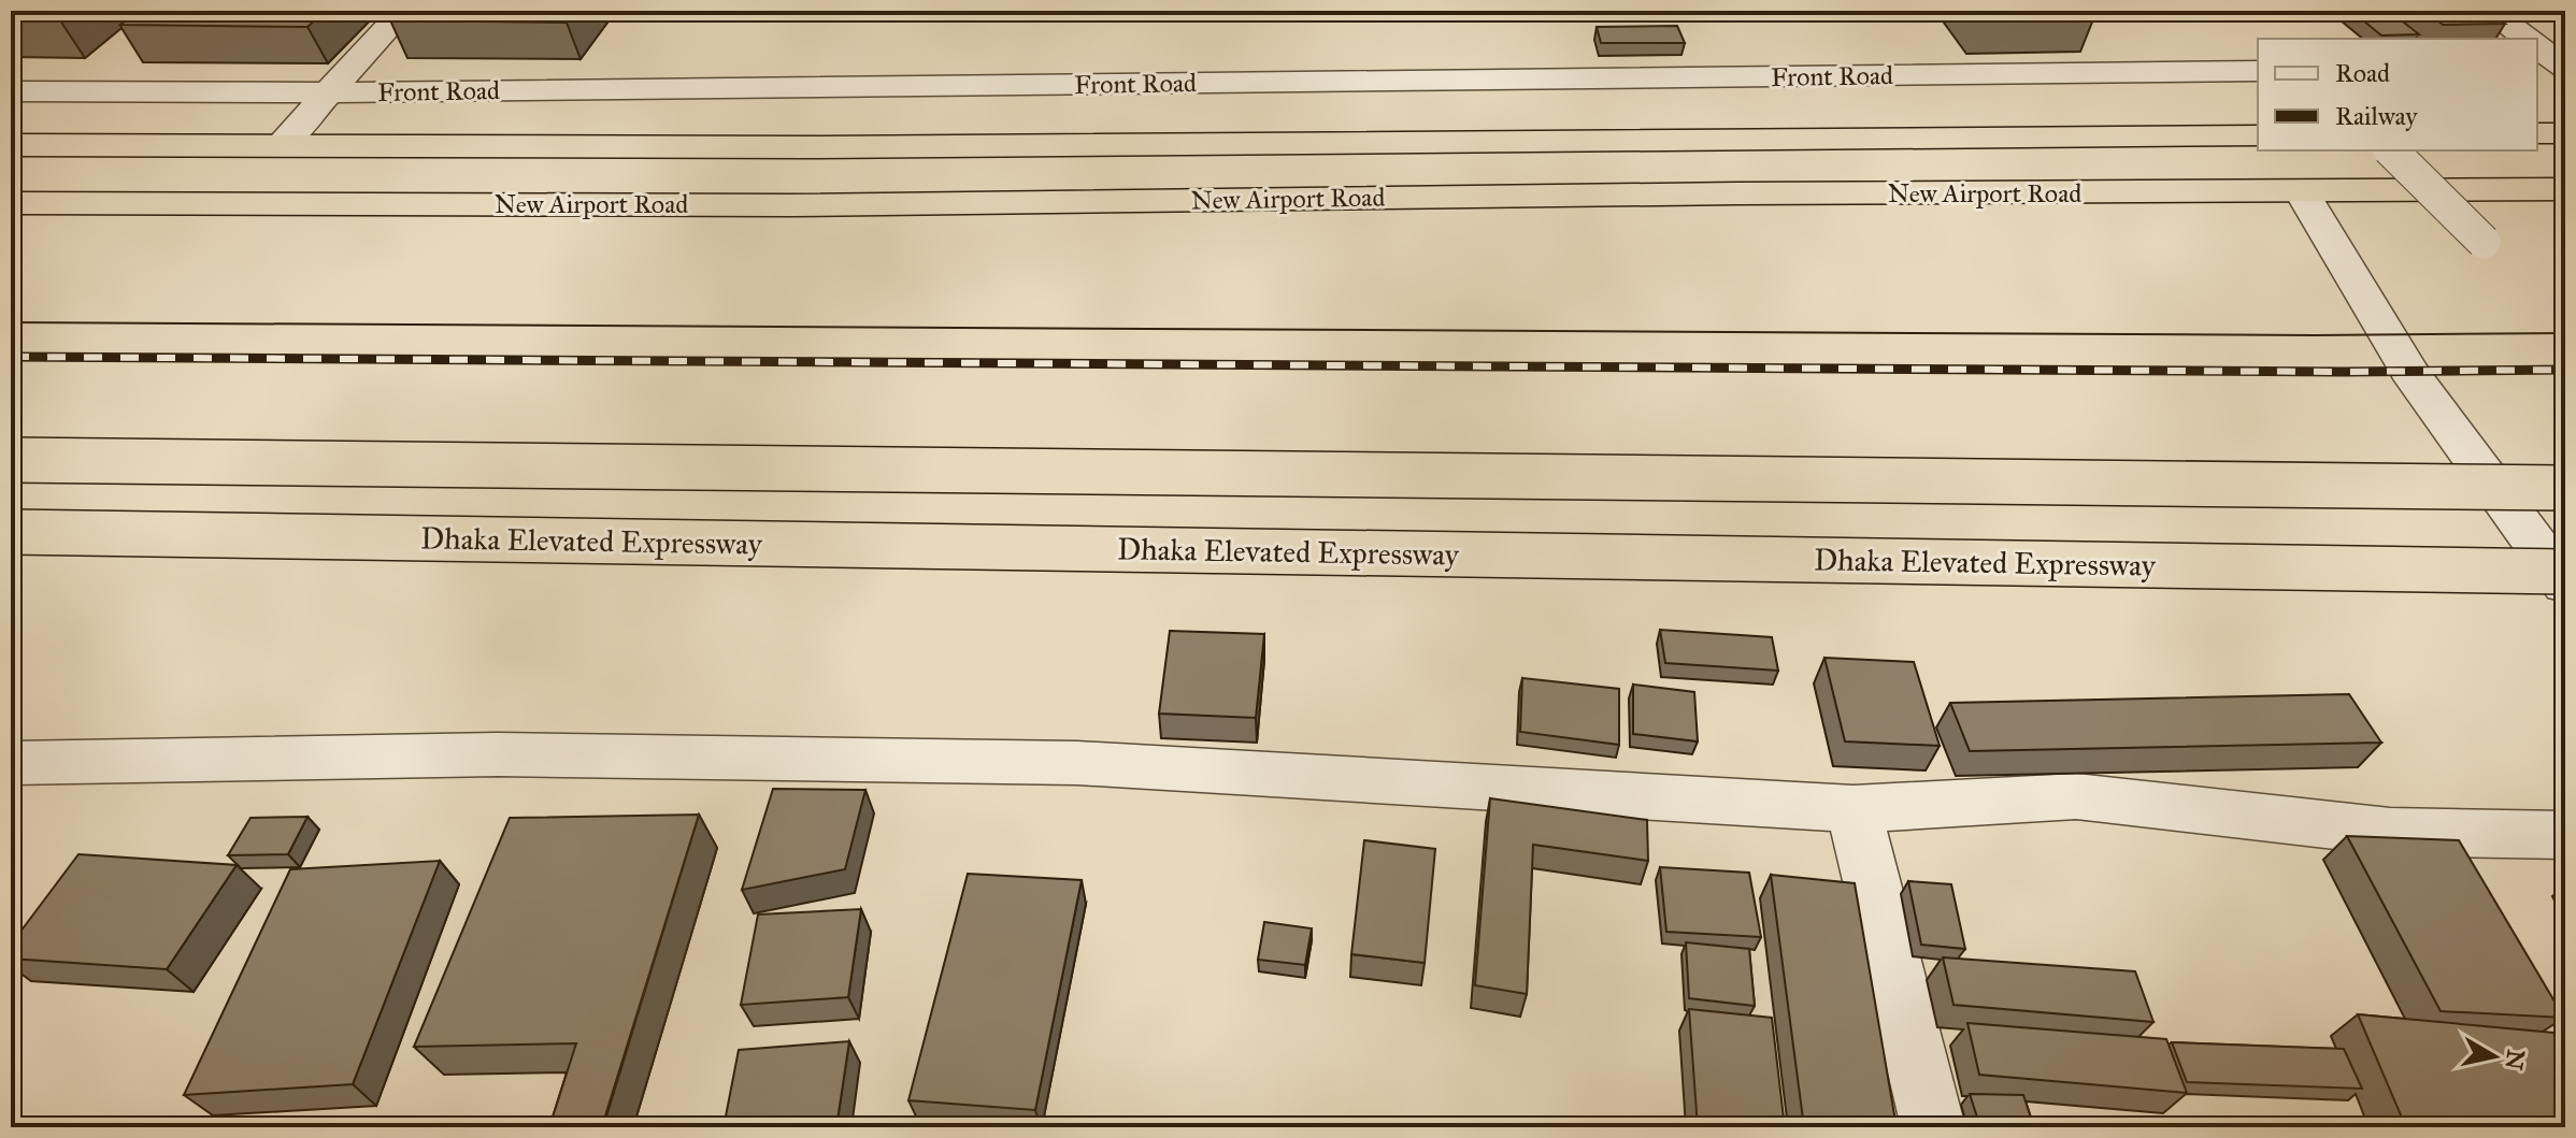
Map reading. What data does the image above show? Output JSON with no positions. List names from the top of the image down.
{
  "streets": {
    "highway": ["New Airport Road", "Dhaka Elevated Expressway"],
    "street": ["Front Road"]
  },
  "legend": ["Road", "Railway"],
  "north": "right"
}
